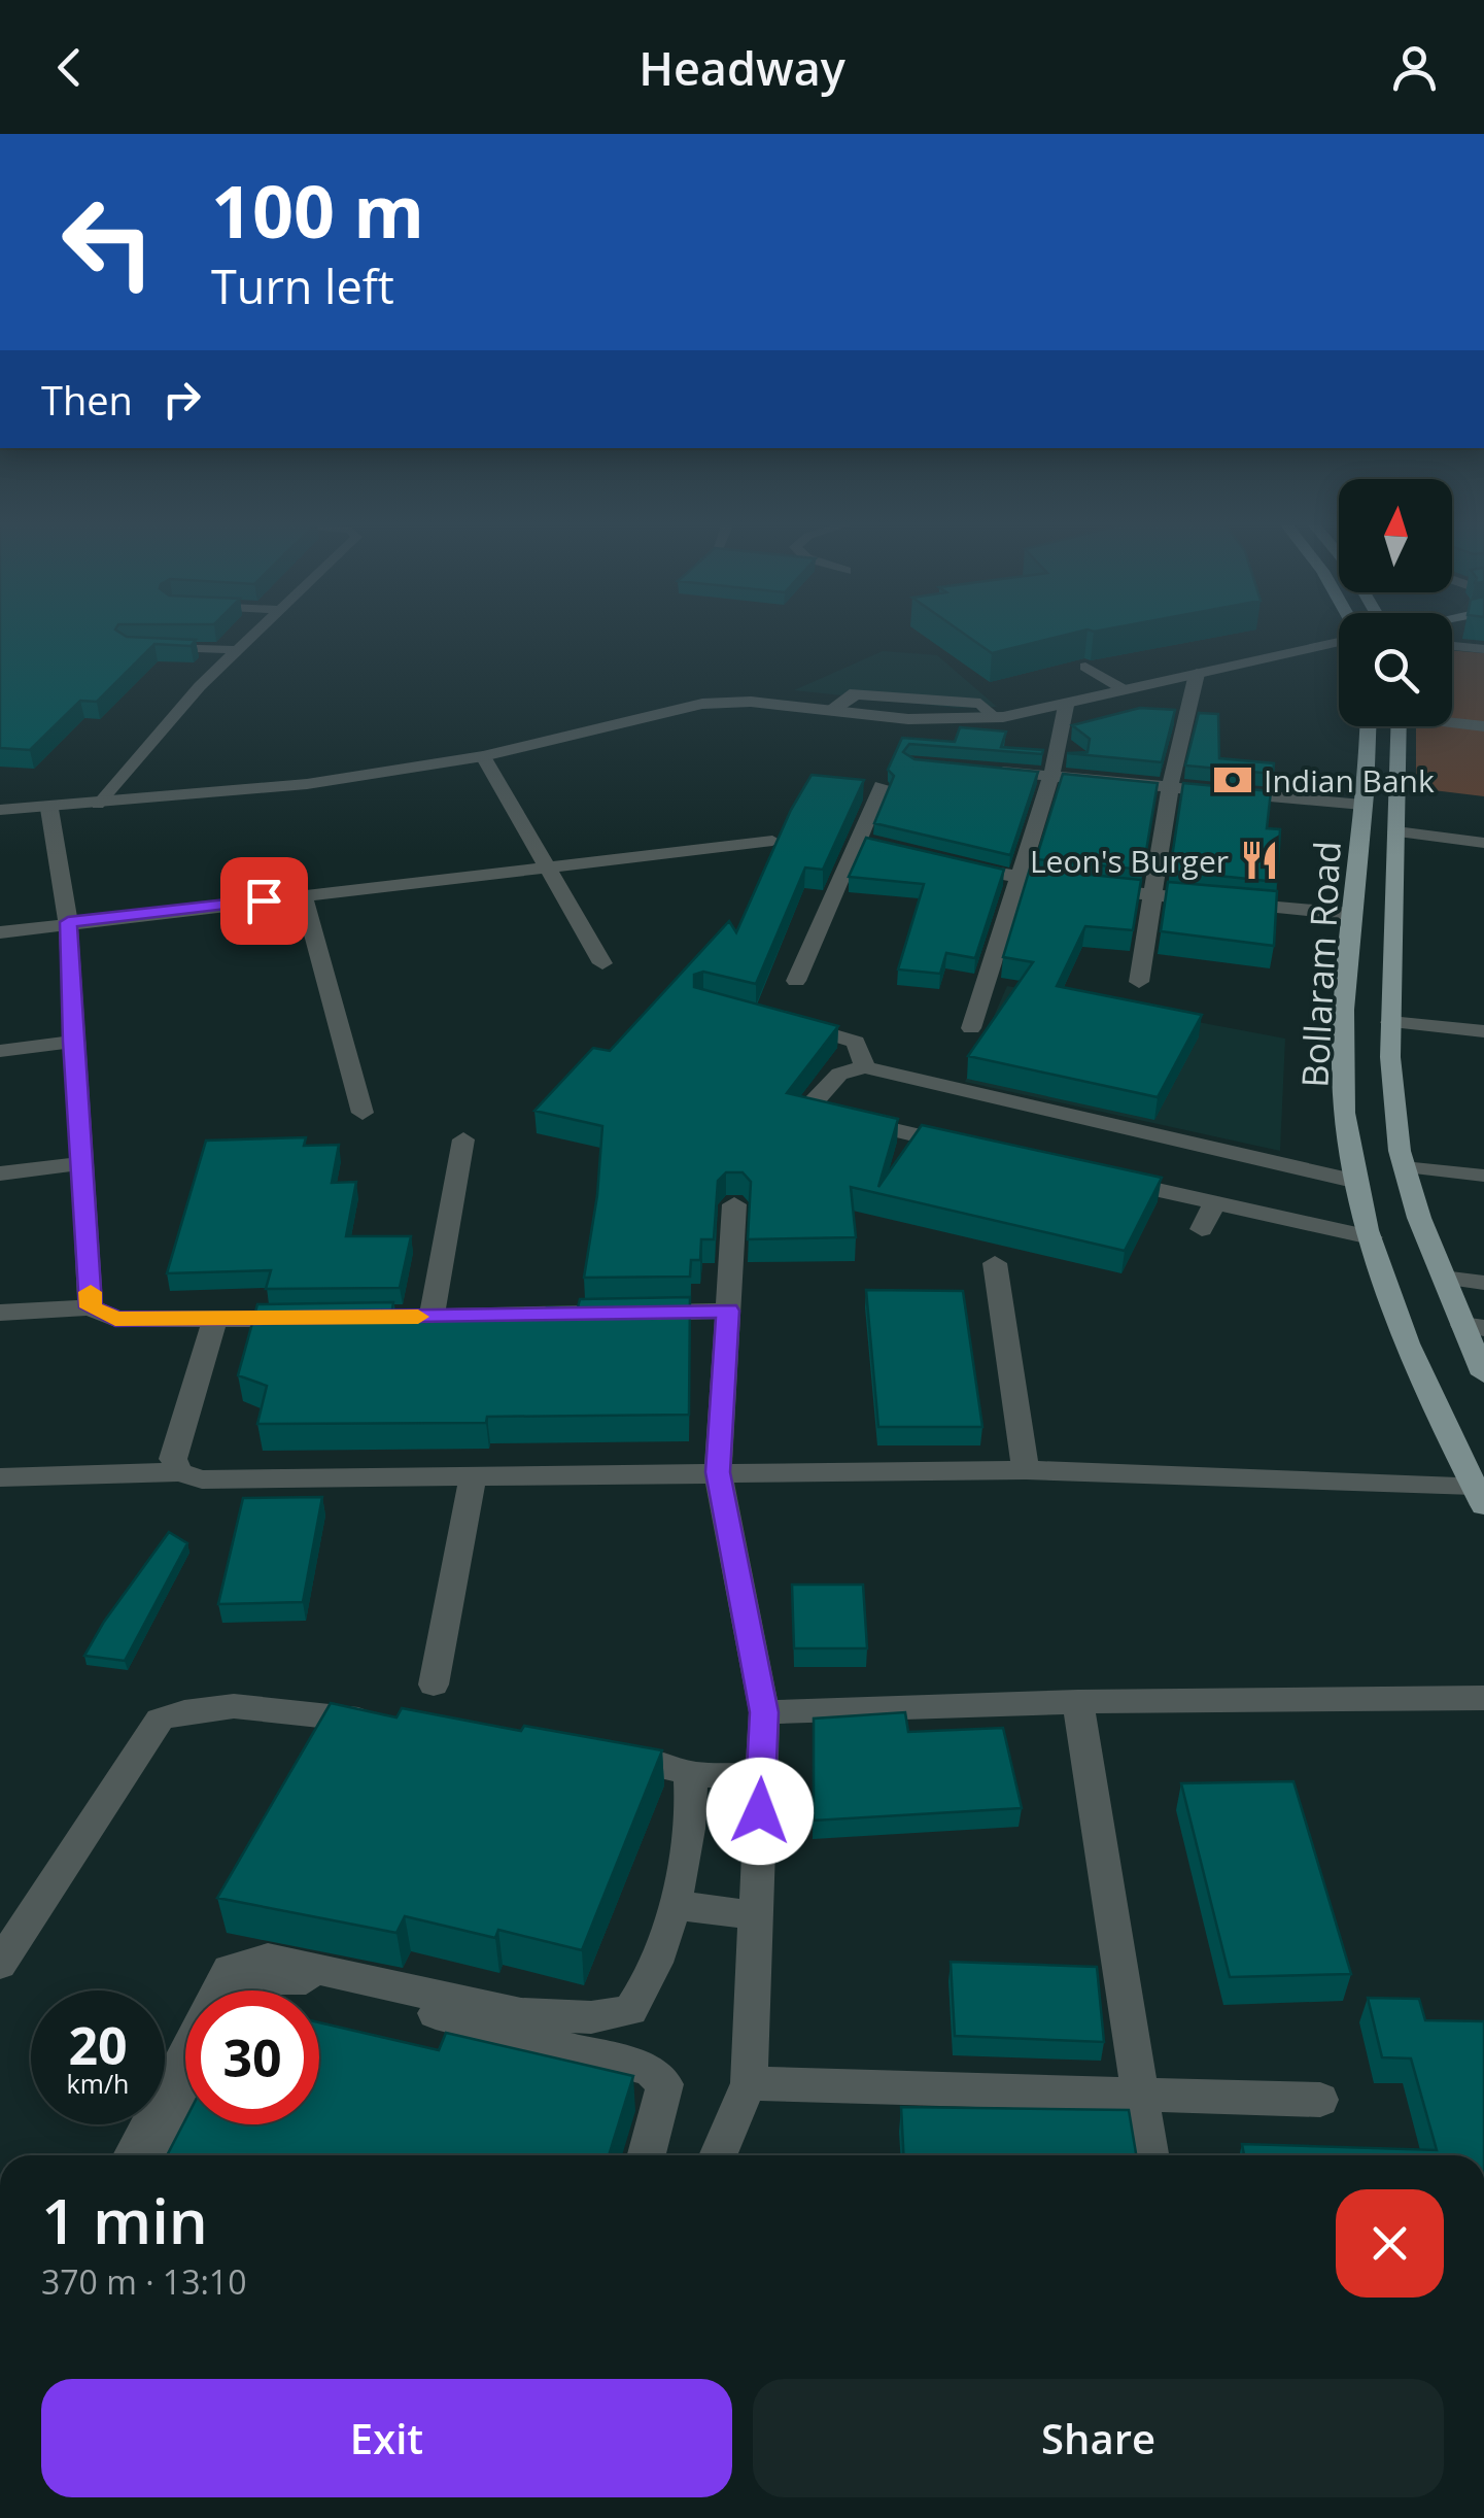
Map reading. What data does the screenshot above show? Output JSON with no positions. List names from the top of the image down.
{
  "streets": {
    "main road": ["Bollaram Road"]
  },
  "places": {
    "bank": ["Indian Bank"],
    "restaurant": ["Leon's Burger"]
  },
  "north": "top",
  "page": {
    "header": "Headway",
    "turn": ["100 m", "Turn left"],
    "then": "Then",
    "speed": "20 km/h",
    "limit": "30",
    "heading": ["1 min", "370 m · 13:10"],
    "buttons": ["Exit", "Share"]
  }
}
